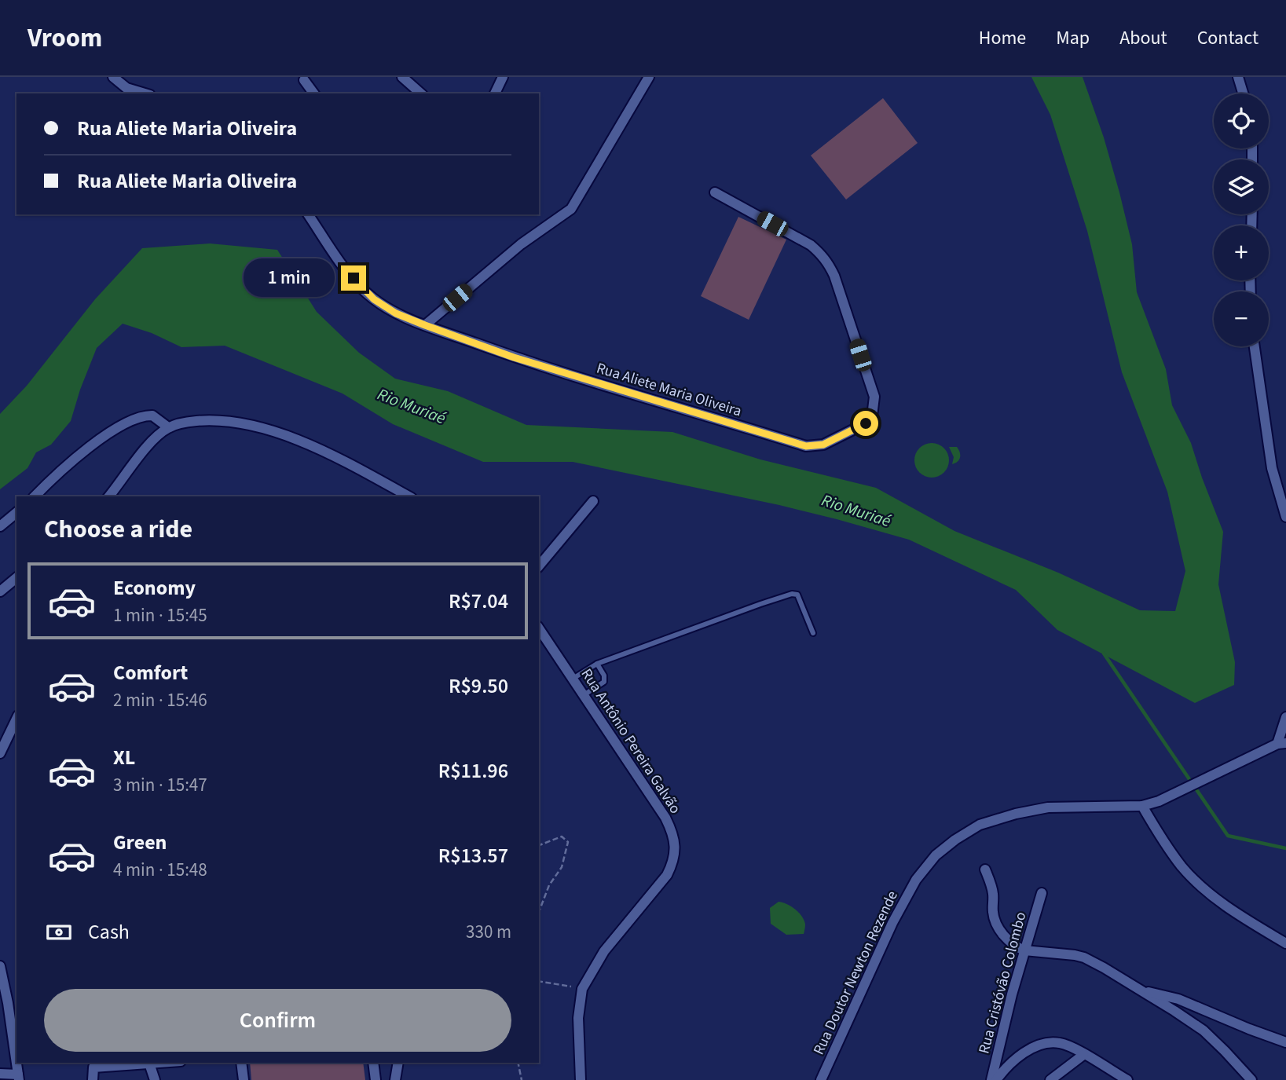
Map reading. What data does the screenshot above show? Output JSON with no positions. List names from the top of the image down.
{
  "streets": {
    "street": [
      "Rua Aliete Maria Oliveira",
      "Rua Antônio Pereira Galvão",
      "Rua Doutor Newton Rezende",
      "Rua Cristóvão Colombo"
    ]
  },
  "water": ["Rio Muriaé"],
  "page": {
    "header": "Vroom",
    "nav": [
      "Home",
      "Map",
      "About",
      "Contact"
    ],
    "map_buttons": ["+", "−"],
    "banner": ["Rua Aliete Maria Oliveira", "Rua Aliete Maria Oliveira"],
    "bubble": "1 min",
    "heading": "Choose a ride",
    "list": [
      {
        "name": "Economy",
        "note": "1 min · 15:45",
        "value": "R$7.04"
      },
      {
        "name": "Comfort",
        "note": "2 min · 15:46",
        "value": "R$9.50"
      },
      {
        "name": "XL",
        "note": "3 min · 15:47",
        "value": "R$11.96"
      },
      {
        "name": "Green",
        "note": "4 min · 15:48",
        "value": "R$13.57"
      }
    ],
    "pay": ["Cash", "330 m"],
    "buttons": "Confirm"
  }
}
